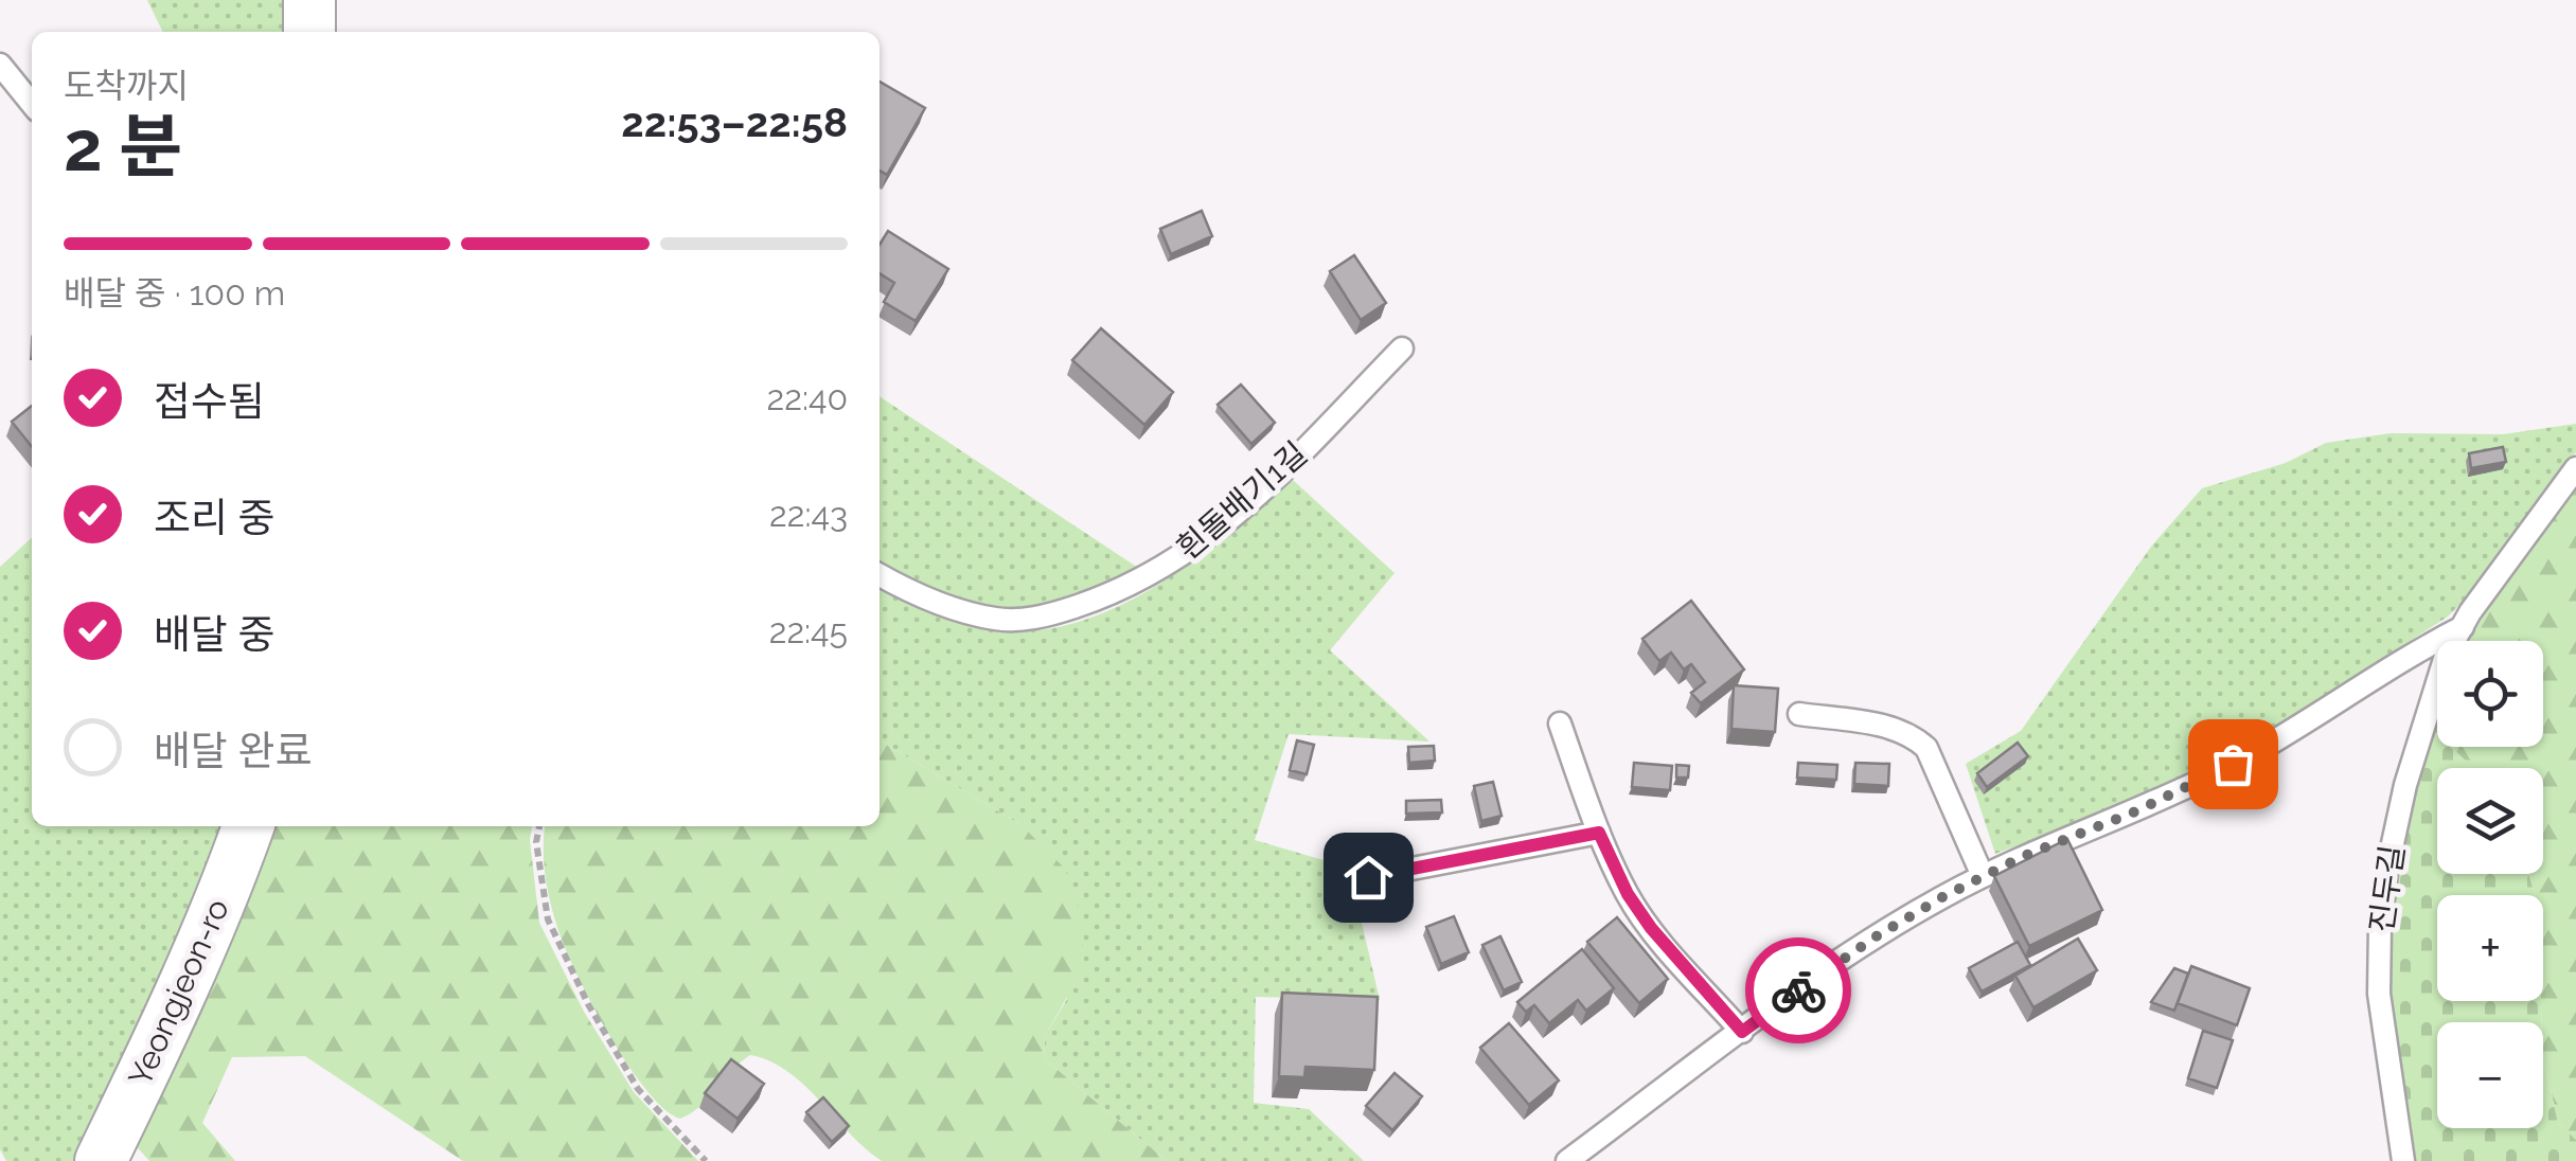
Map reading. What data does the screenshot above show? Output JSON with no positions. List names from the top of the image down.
{
  "streets": {
    "street": ["Yeongjeon-ro"],
    "lane": ["흰돌배기1길", "진두길"]
  },
  "page": {
    "heading": ["2 분", "도착까지", "22:53–22:58"],
    "bar": "배달 중 · 100 m",
    "list": [
      ["접수됨", "22:40"],
      ["조리 중", "22:43"],
      ["배달 중", "22:45"],
      "배달 완료"
    ],
    "map_buttons": ["+", "−"]
  }
}
